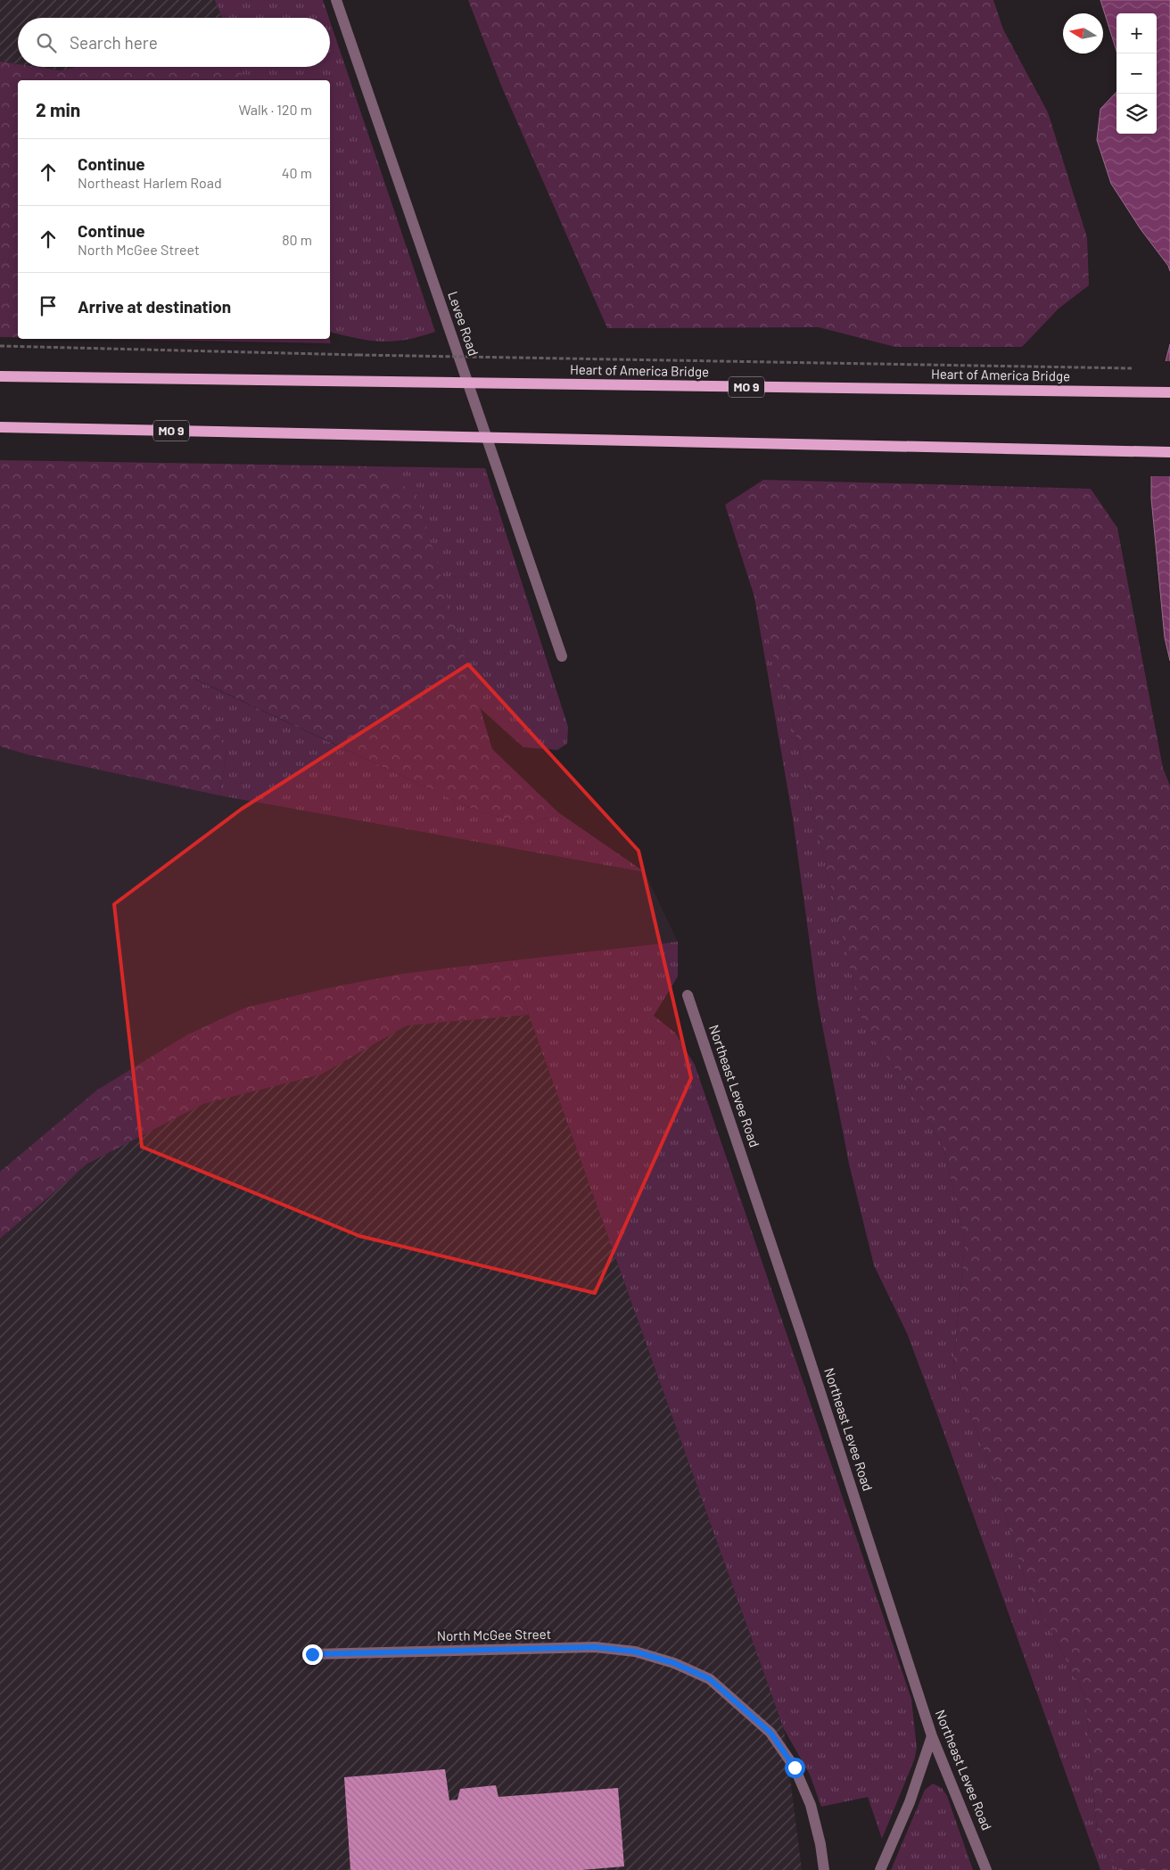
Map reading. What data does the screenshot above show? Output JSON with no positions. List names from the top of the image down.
{
  "streets": {
    "main road": ["Heart of America Bridge", "MO 9"],
    "street": ["Levee Road", "Northeast Levee Road", "North McGee Street"]
  },
  "north": "left",
  "page": {
    "map_buttons": ["+", "−"],
    "search": "Search here",
    "heading": ["2 min", "Walk · 120 m"],
    "list": [
      ["Continue", "Northeast Harlem Road", "40 m"],
      ["Continue", "North McGee Street", "80 m"],
      "Arrive at destination"
    ]
  }
}
